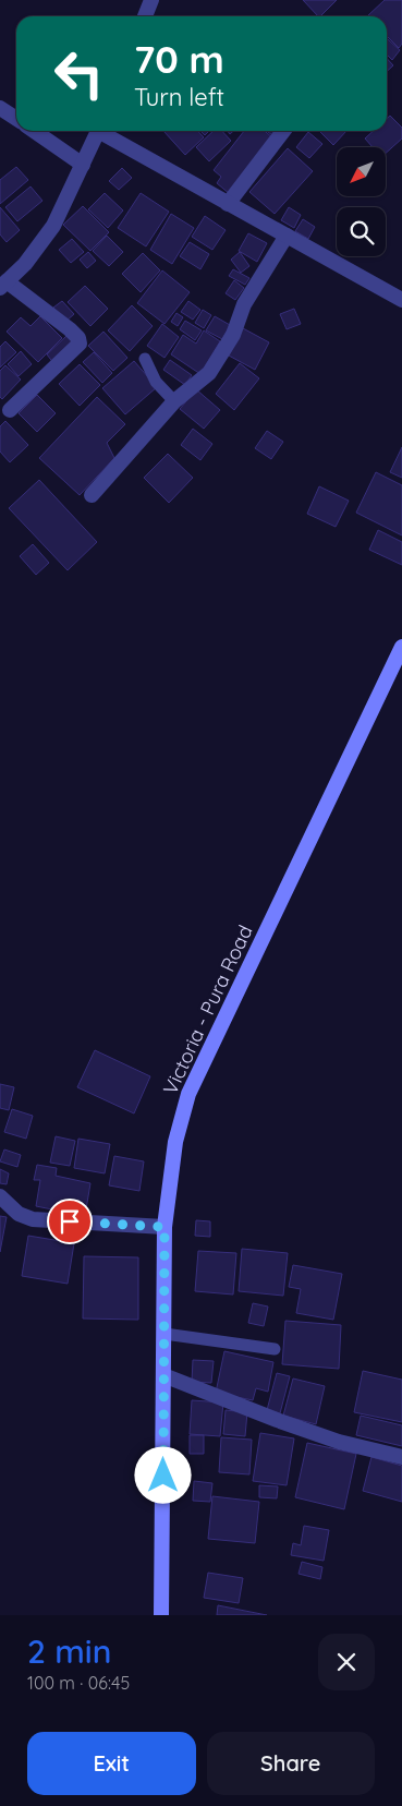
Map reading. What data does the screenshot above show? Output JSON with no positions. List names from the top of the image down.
{
  "streets": {
    "main road": ["Victoria - Pura Road"]
  },
  "north": "bottom left",
  "page": {
    "turn": ["70 m", "Turn left"],
    "heading": ["2 min", "100 m · 06:45"],
    "buttons": ["Exit", "Share"]
  }
}
